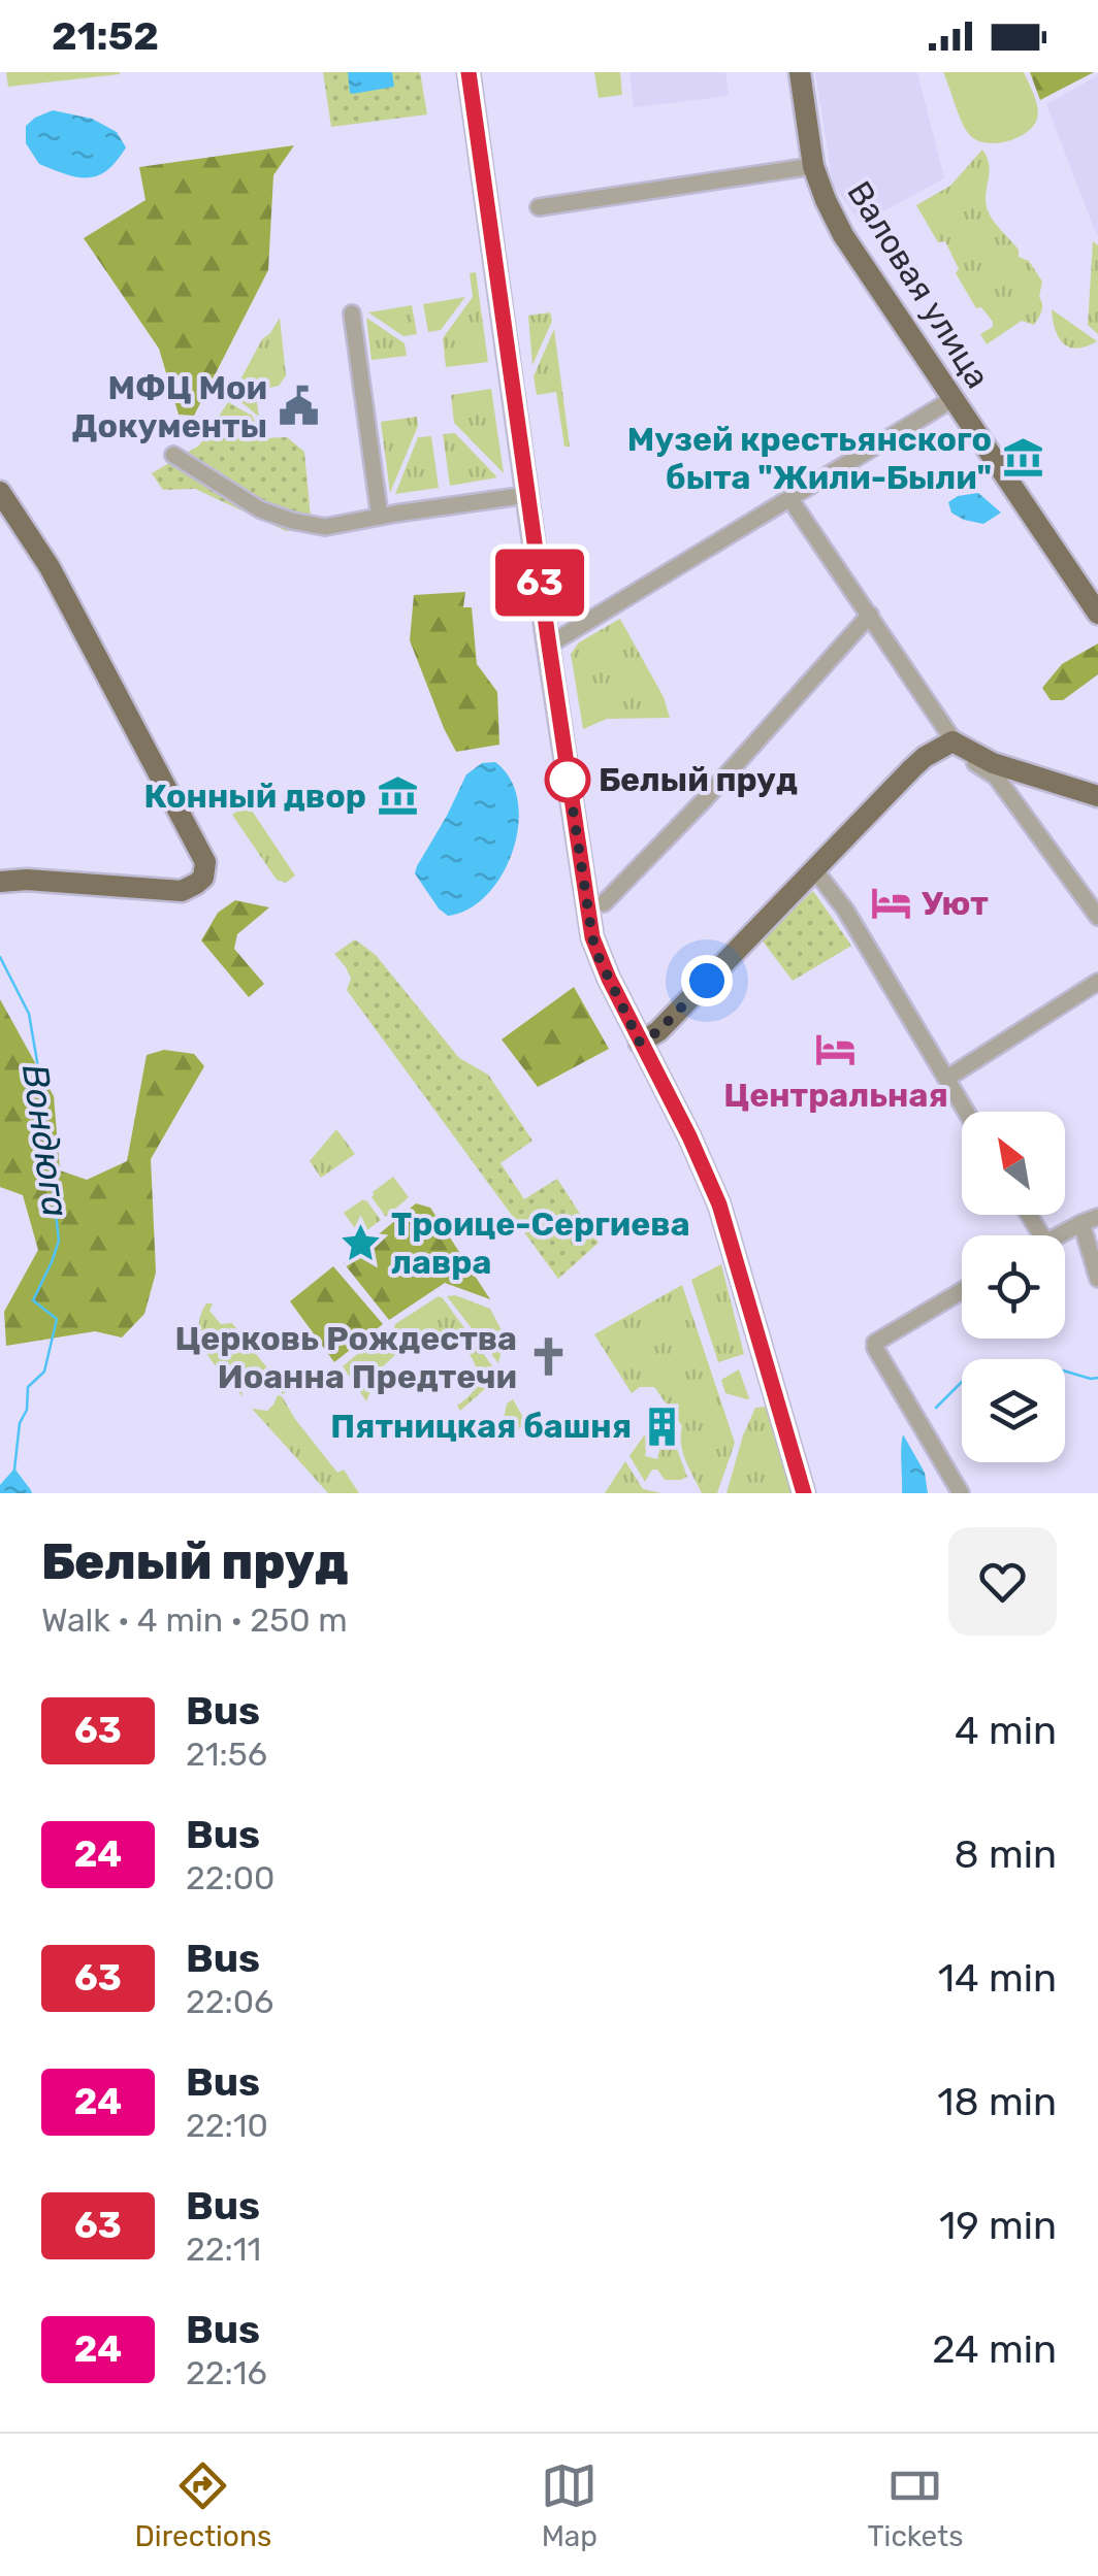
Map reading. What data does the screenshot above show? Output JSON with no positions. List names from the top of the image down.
{
  "streets": {
    "main road": ["Валовая улица"]
  },
  "water": ["Вондюга"],
  "places": {
    "public building": ["МФЦ Мои Документы"],
    "museum": ["Музей крестьянского быта \"Жили-Были\"", "Конный двор"],
    "other": ["Белый пруд"],
    "hotel": ["Уют", "Центральная"],
    "place": ["Троице-Сергиева лавра"],
    "church": ["Церковь Рождества Иоанна Предтечи"],
    "building": ["Пятницкая башня"]
  },
  "lines": ["bus line 63"],
  "north": "top left",
  "page": {
    "status": "21:52",
    "on_map": "63",
    "heading": ["Белый пруд", "Walk · 4 min · 250 m"],
    "list": [
      {
        "mark": "63",
        "name": "Bus",
        "note": "21:56",
        "value": "4 min"
      },
      {
        "mark": "24",
        "name": "Bus",
        "note": "22:00",
        "value": "8 min"
      },
      {
        "mark": "63",
        "name": "Bus",
        "note": "22:06",
        "value": "14 min"
      },
      {
        "mark": "24",
        "name": "Bus",
        "note": "22:10",
        "value": "18 min"
      },
      {
        "mark": "63",
        "name": "Bus",
        "note": "22:11",
        "value": "19 min"
      },
      {
        "mark": "24",
        "name": "Bus",
        "note": "22:16",
        "value": "24 min"
      }
    ],
    "tabs": ["Directions", "Map", "Tickets"]
  }
}
